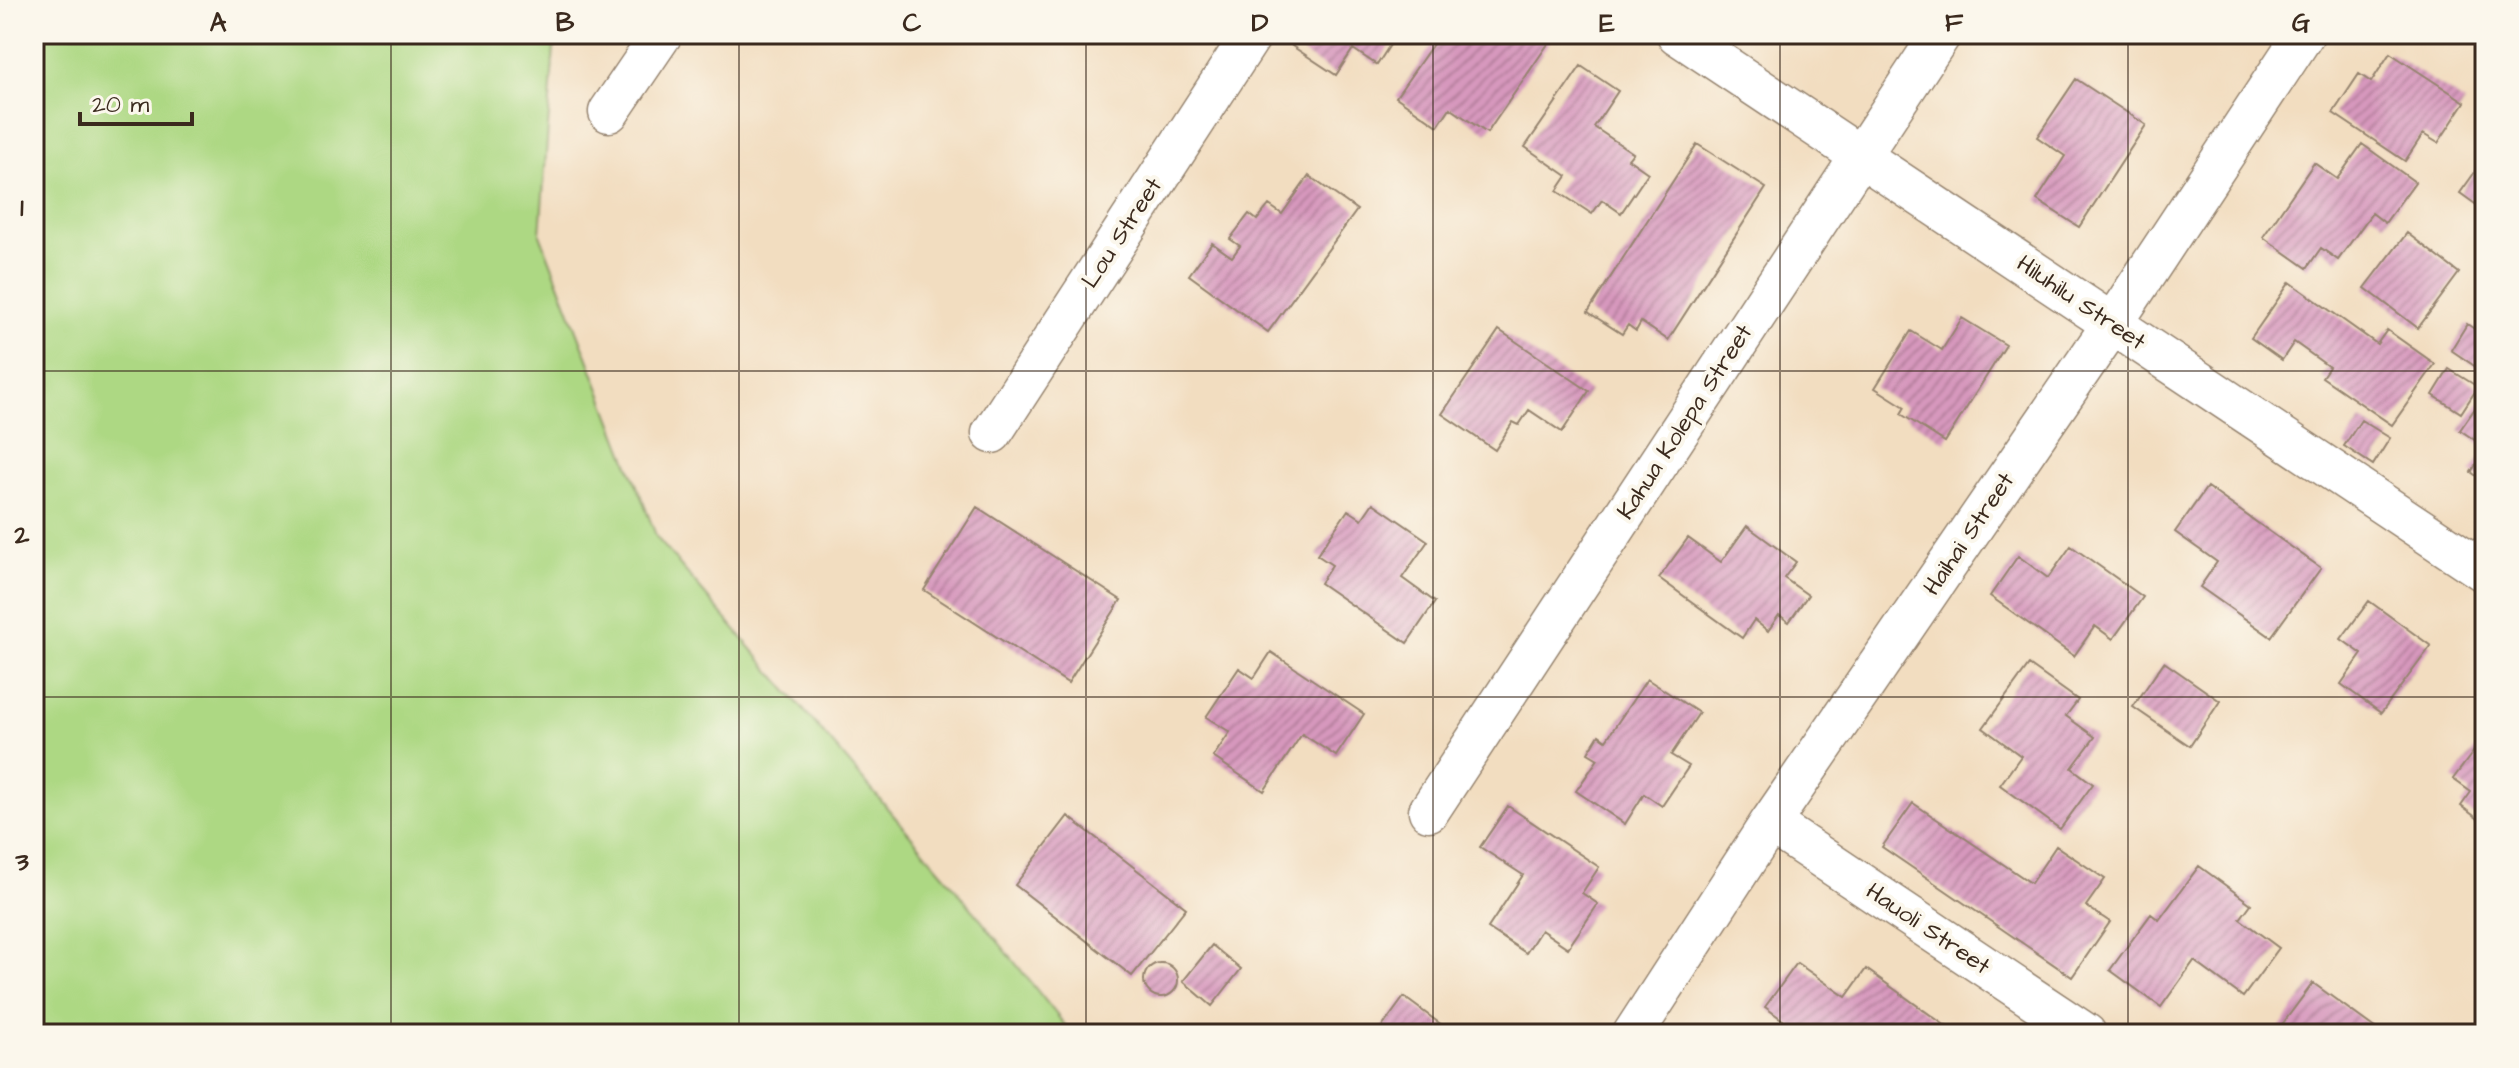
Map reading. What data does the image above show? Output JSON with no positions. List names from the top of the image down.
{
  "streets": {
    "street": [
      "Lou Street",
      "Hiluhilu Street",
      "Kahua Kolepa Street",
      "Haihai Street",
      "Hauoli Street"
    ]
  },
  "crossings": [
    ["Hiluhilu Street", "Kahua Kolepa Street"],
    ["Hiluhilu Street", "Haihai Street"],
    ["Haihai Street", "Hauoli Street"]
  ],
  "scale_bar": "20 m",
  "grid": {
    "columns": [
      "A",
      "B",
      "C",
      "D",
      "E",
      "F",
      "G"
    ],
    "rows": ["1", "2", "3"]
  }
}
